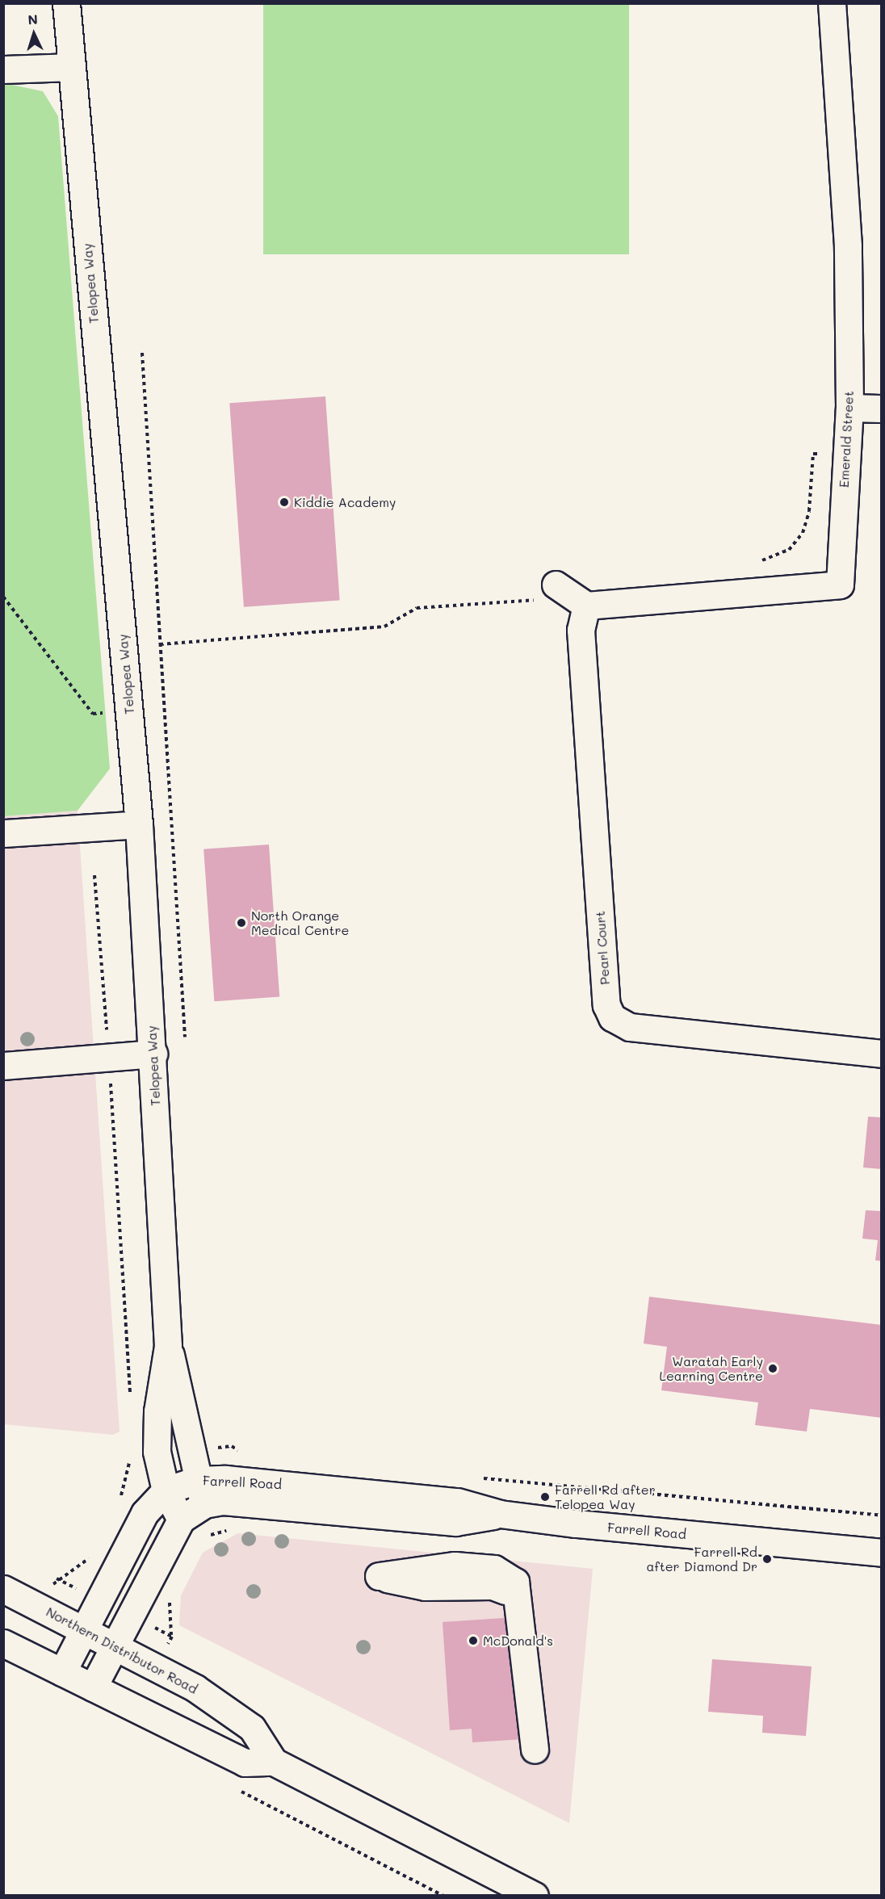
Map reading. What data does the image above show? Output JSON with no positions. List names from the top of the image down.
{
  "streets": {
    "street": [
      "Telopea Way",
      "Emerald Street",
      "Pearl Court",
      "Farrell Road",
      "Northern Distributor Road"
    ]
  },
  "crossings": [
    ["Telopea Way", "Farrell Road"],
    ["Emerald Street", "Pearl Court"],
    ["Farrell Road", "Northern Distributor Road"]
  ],
  "places": [
    "Kiddie Academy",
    "North Orange Medical Centre",
    "Waratah Early Learning Centre",
    "Farrell Rd after Telopea Way",
    "Farrell Rd after Diamond Dr",
    "McDonald's"
  ],
  "north": "top"
}
